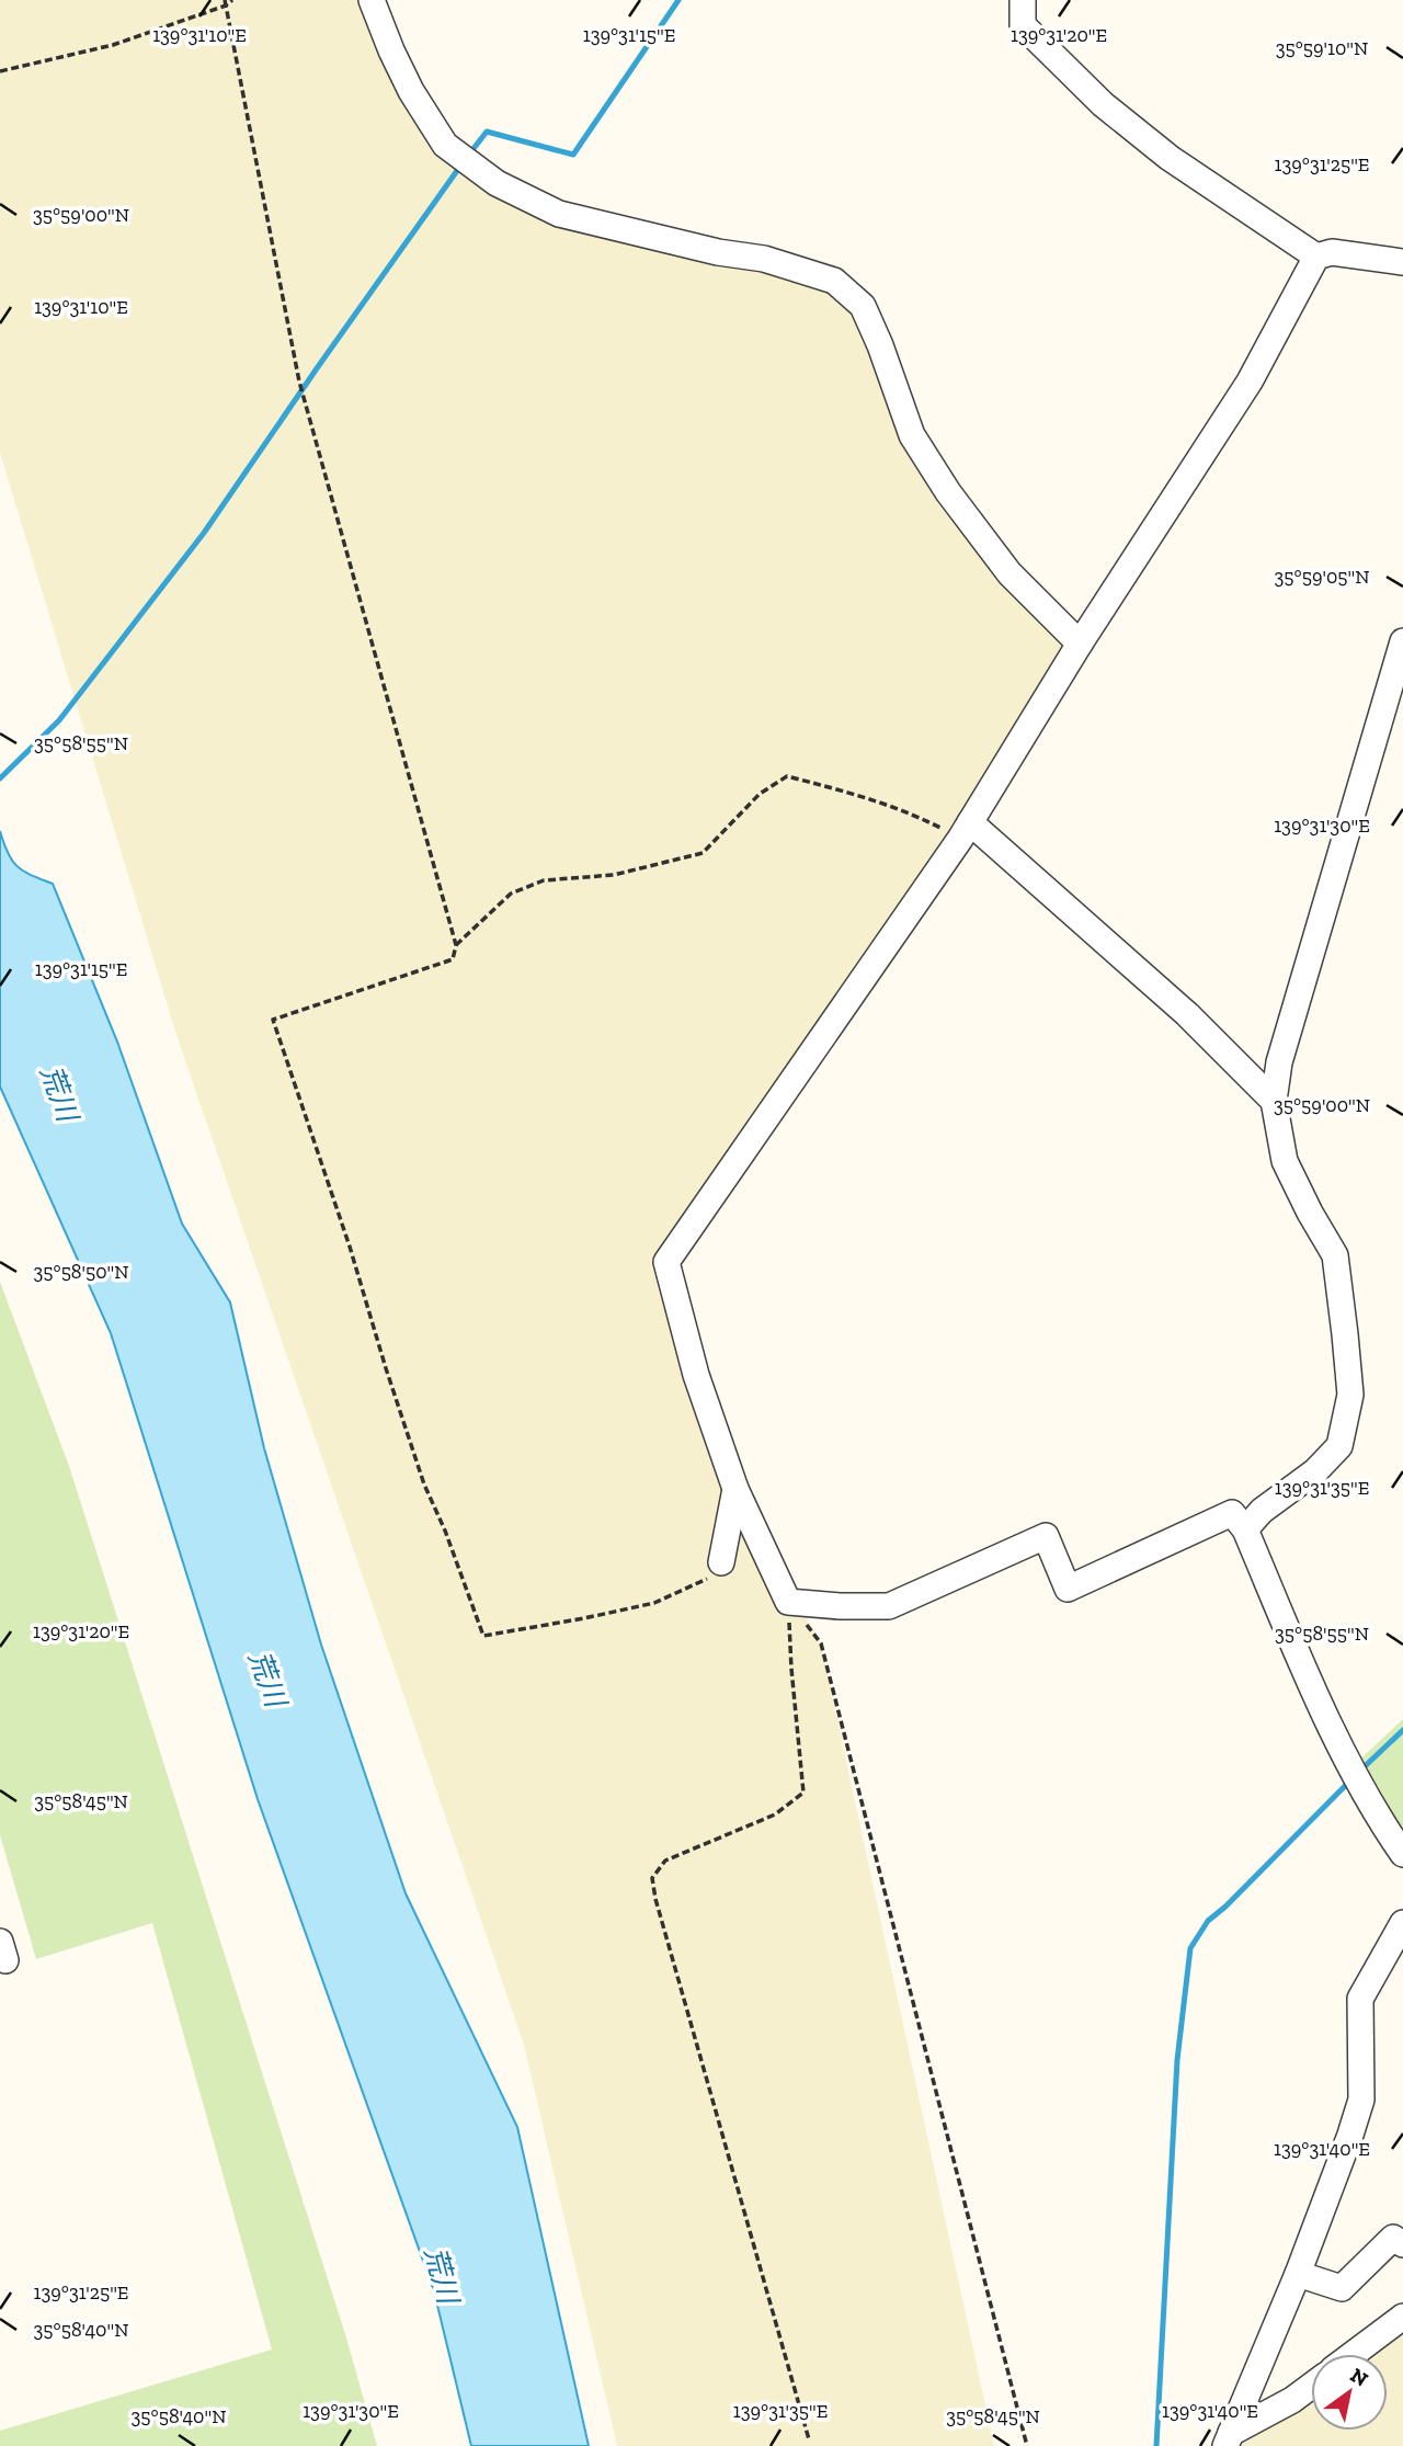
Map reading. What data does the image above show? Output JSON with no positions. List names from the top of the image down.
{
  "water": ["荒川"],
  "north": "top right",
  "coordinates": [
    "139°31'15\"E",
    "139°31'10\"E",
    "139°31'20\"E",
    "35°59'10\"N",
    "139°31'25\"E",
    "35°59'00\"N",
    "35°59'05\"N",
    "35°58'55\"N",
    "139°31'30\"E",
    "35°58'50\"N",
    "139°31'35\"E",
    "35°58'45\"N",
    "139°31'40\"E",
    "35°58'40\"N"
  ]
}
